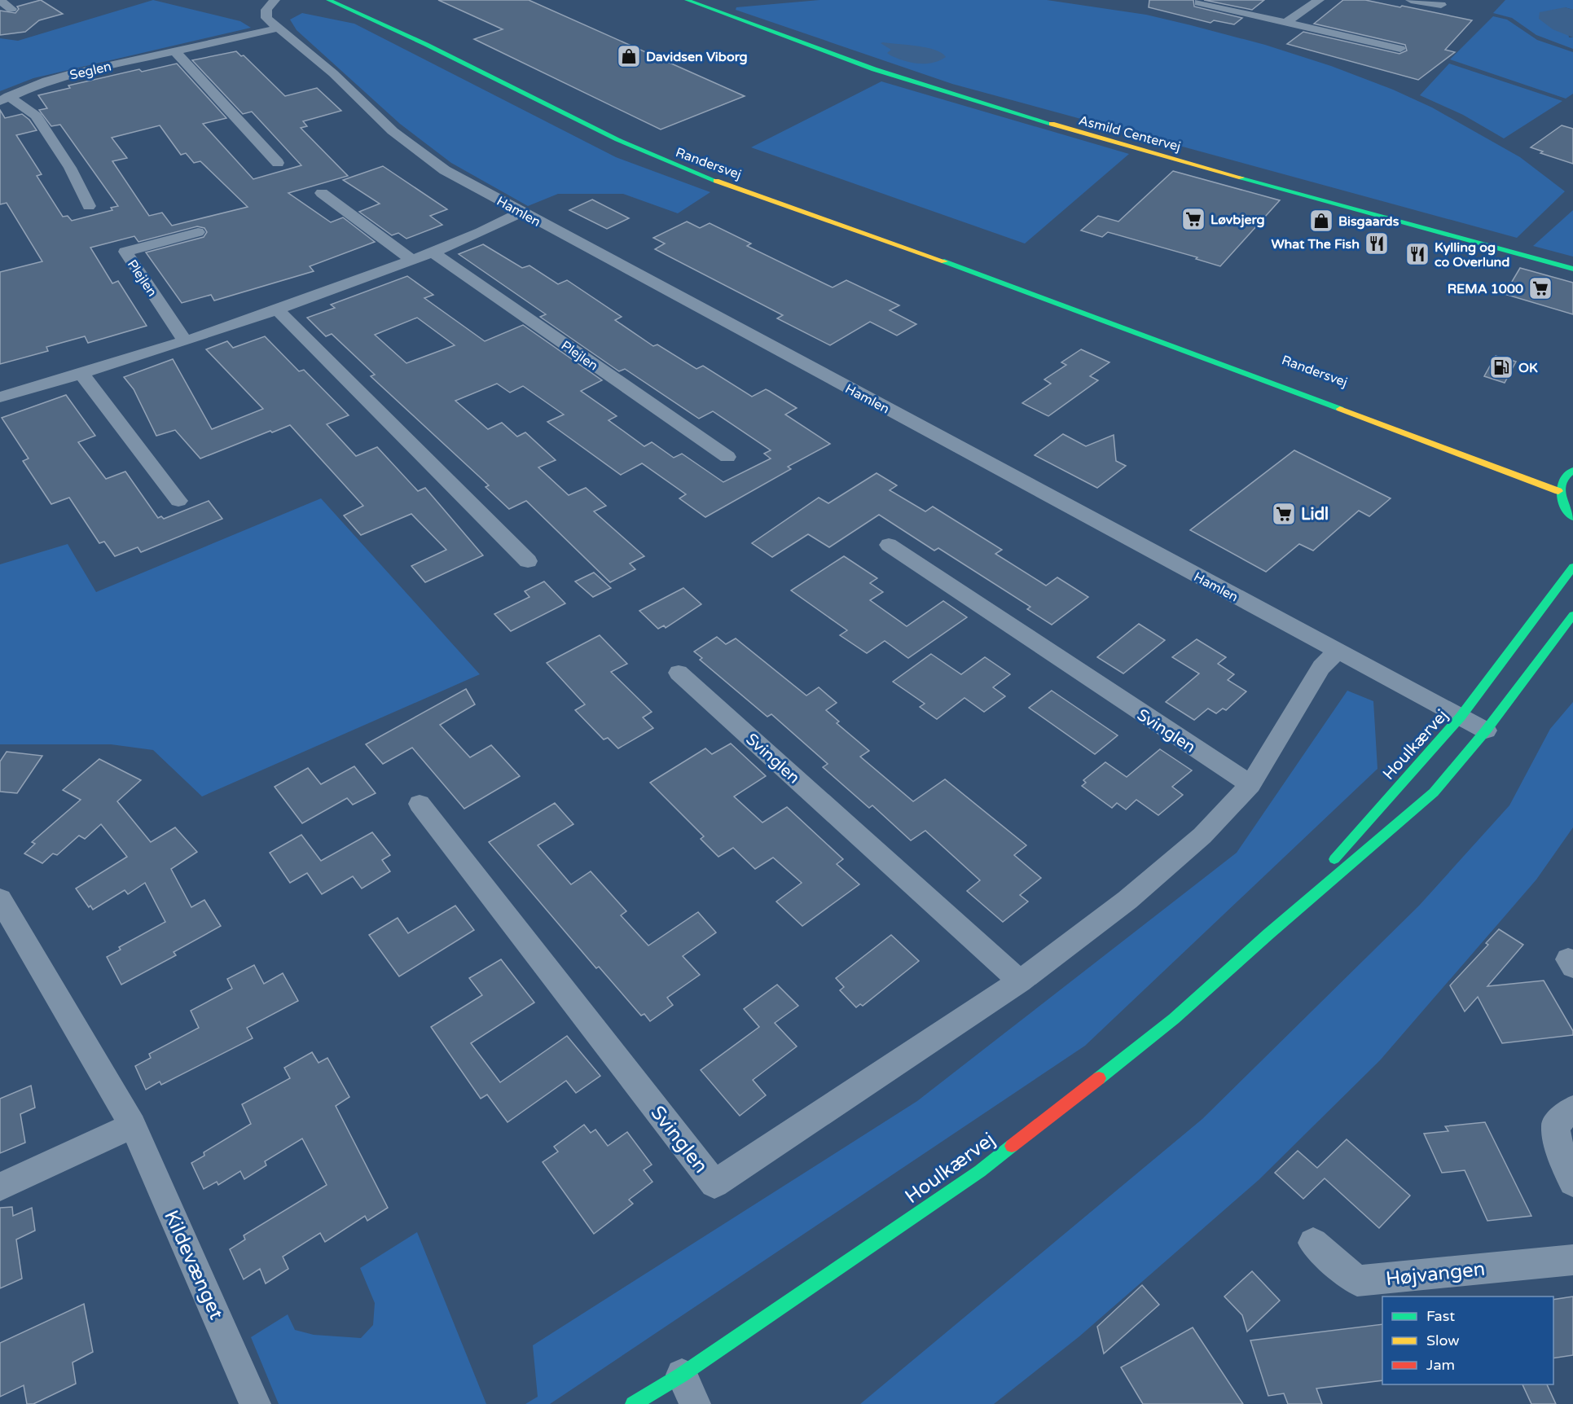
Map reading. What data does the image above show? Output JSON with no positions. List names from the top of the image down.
{
  "streets": {
    "street": [
      "Seglen",
      "Asmild Centervej",
      "Randersvej",
      "Hamlen",
      "Plejlen",
      "Svinglen",
      "Houlkærvej",
      "Kildevænget",
      "Højvangen"
    ]
  },
  "crossings": [
    ["Seglen", "Hamlen"],
    ["Hamlen", "Svinglen"],
    ["Hamlen", "Houlkærvej"]
  ],
  "places": {
    "shop": ["Davidsen Viborg", "Bisgaards"],
    "supermarket": ["Løvbjerg", "REMA 1000", "Lidl"],
    "restaurant": ["What The Fish", "Kylling og co Overlund"],
    "fuel station": ["OK"]
  },
  "legend": ["Fast", "Slow", "Jam"]
}
